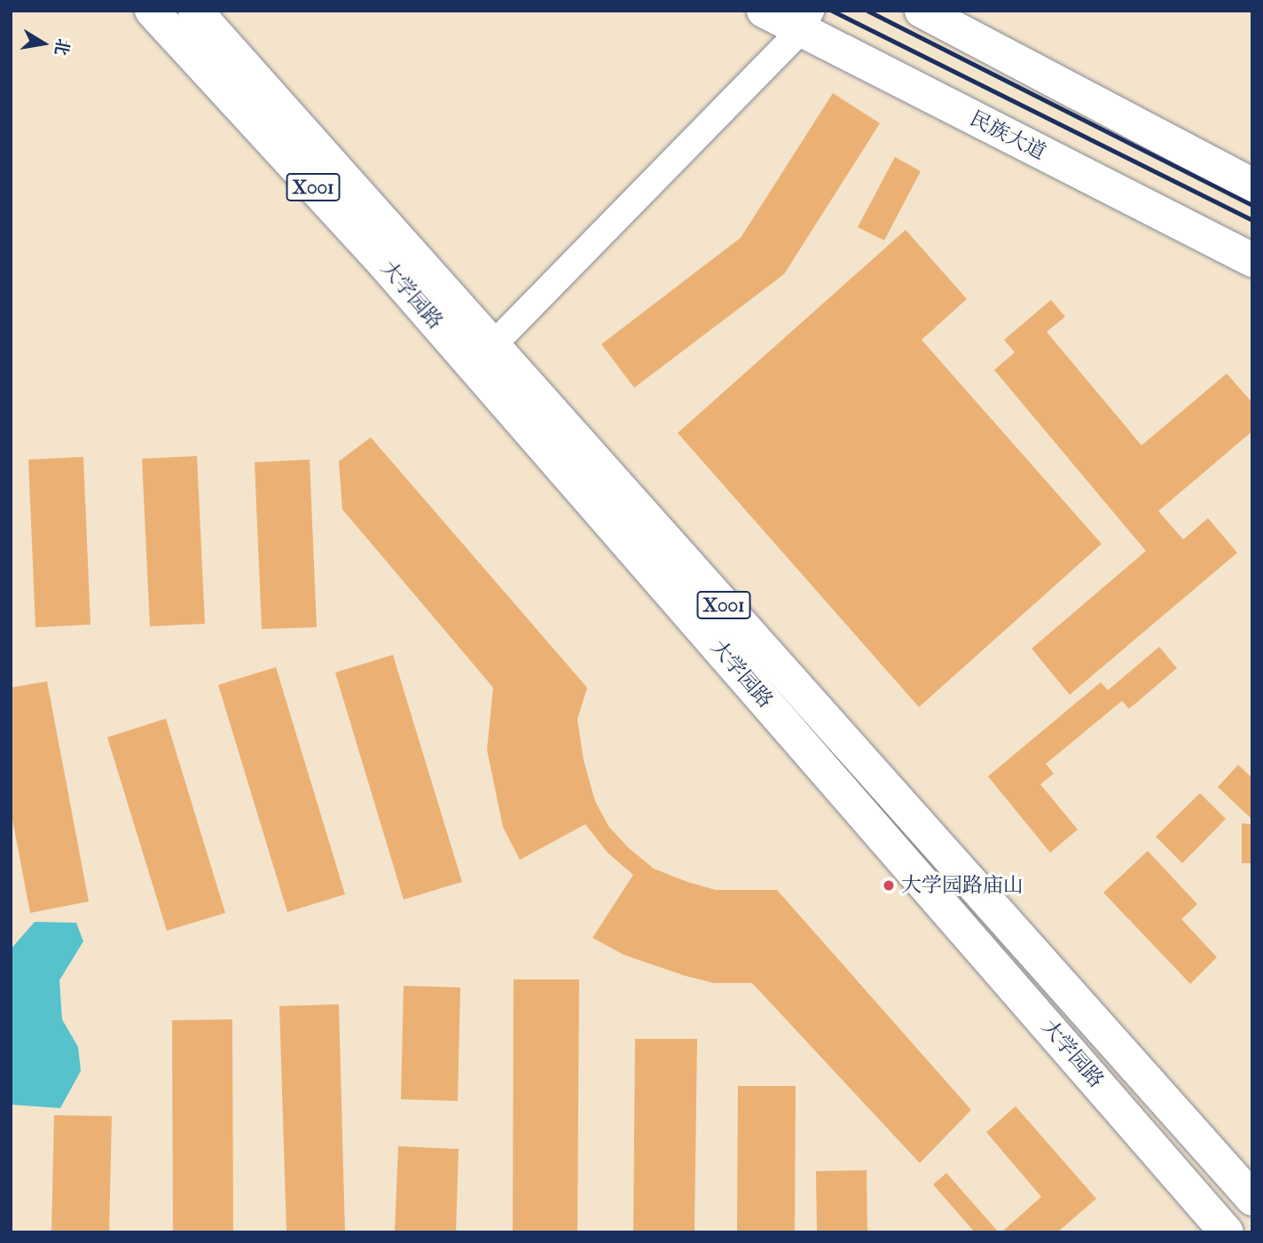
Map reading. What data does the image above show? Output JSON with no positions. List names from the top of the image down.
{
  "streets": {
    "main road": ["民族大道", "X001", "大学园路"]
  },
  "places": ["大学园路庙山"],
  "north": "right"
}
